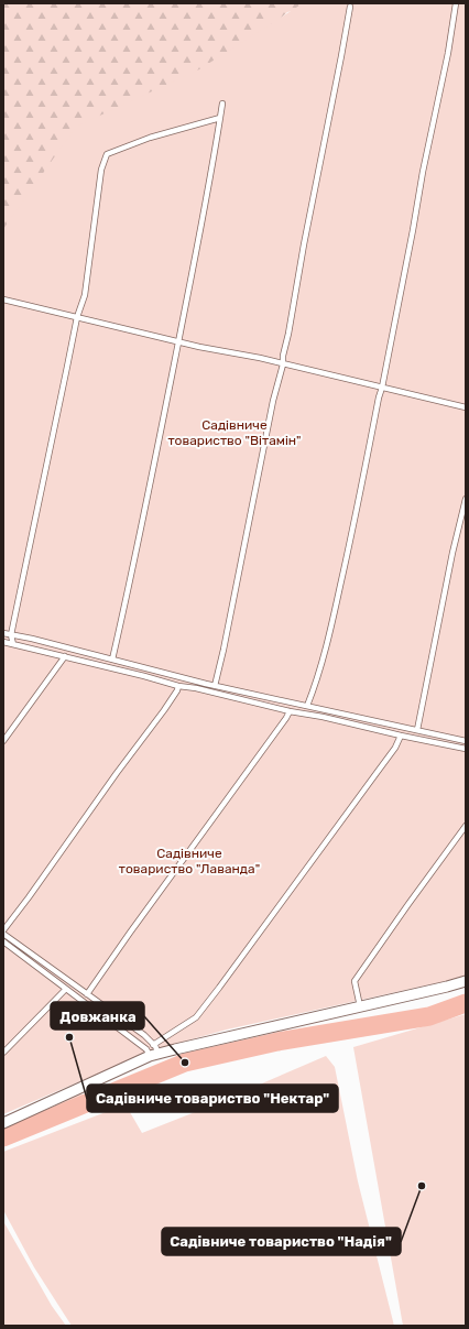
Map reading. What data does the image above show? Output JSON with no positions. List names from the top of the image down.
{
  "parks": ["Садівниче товариство \"Вітамін\"", "Садівниче товариство \"Лаванда\""],
  "places": ["Садівниче товариство \"Нектар\"", "Довжанка", "Садівниче товариство \"Надія\""]
}
